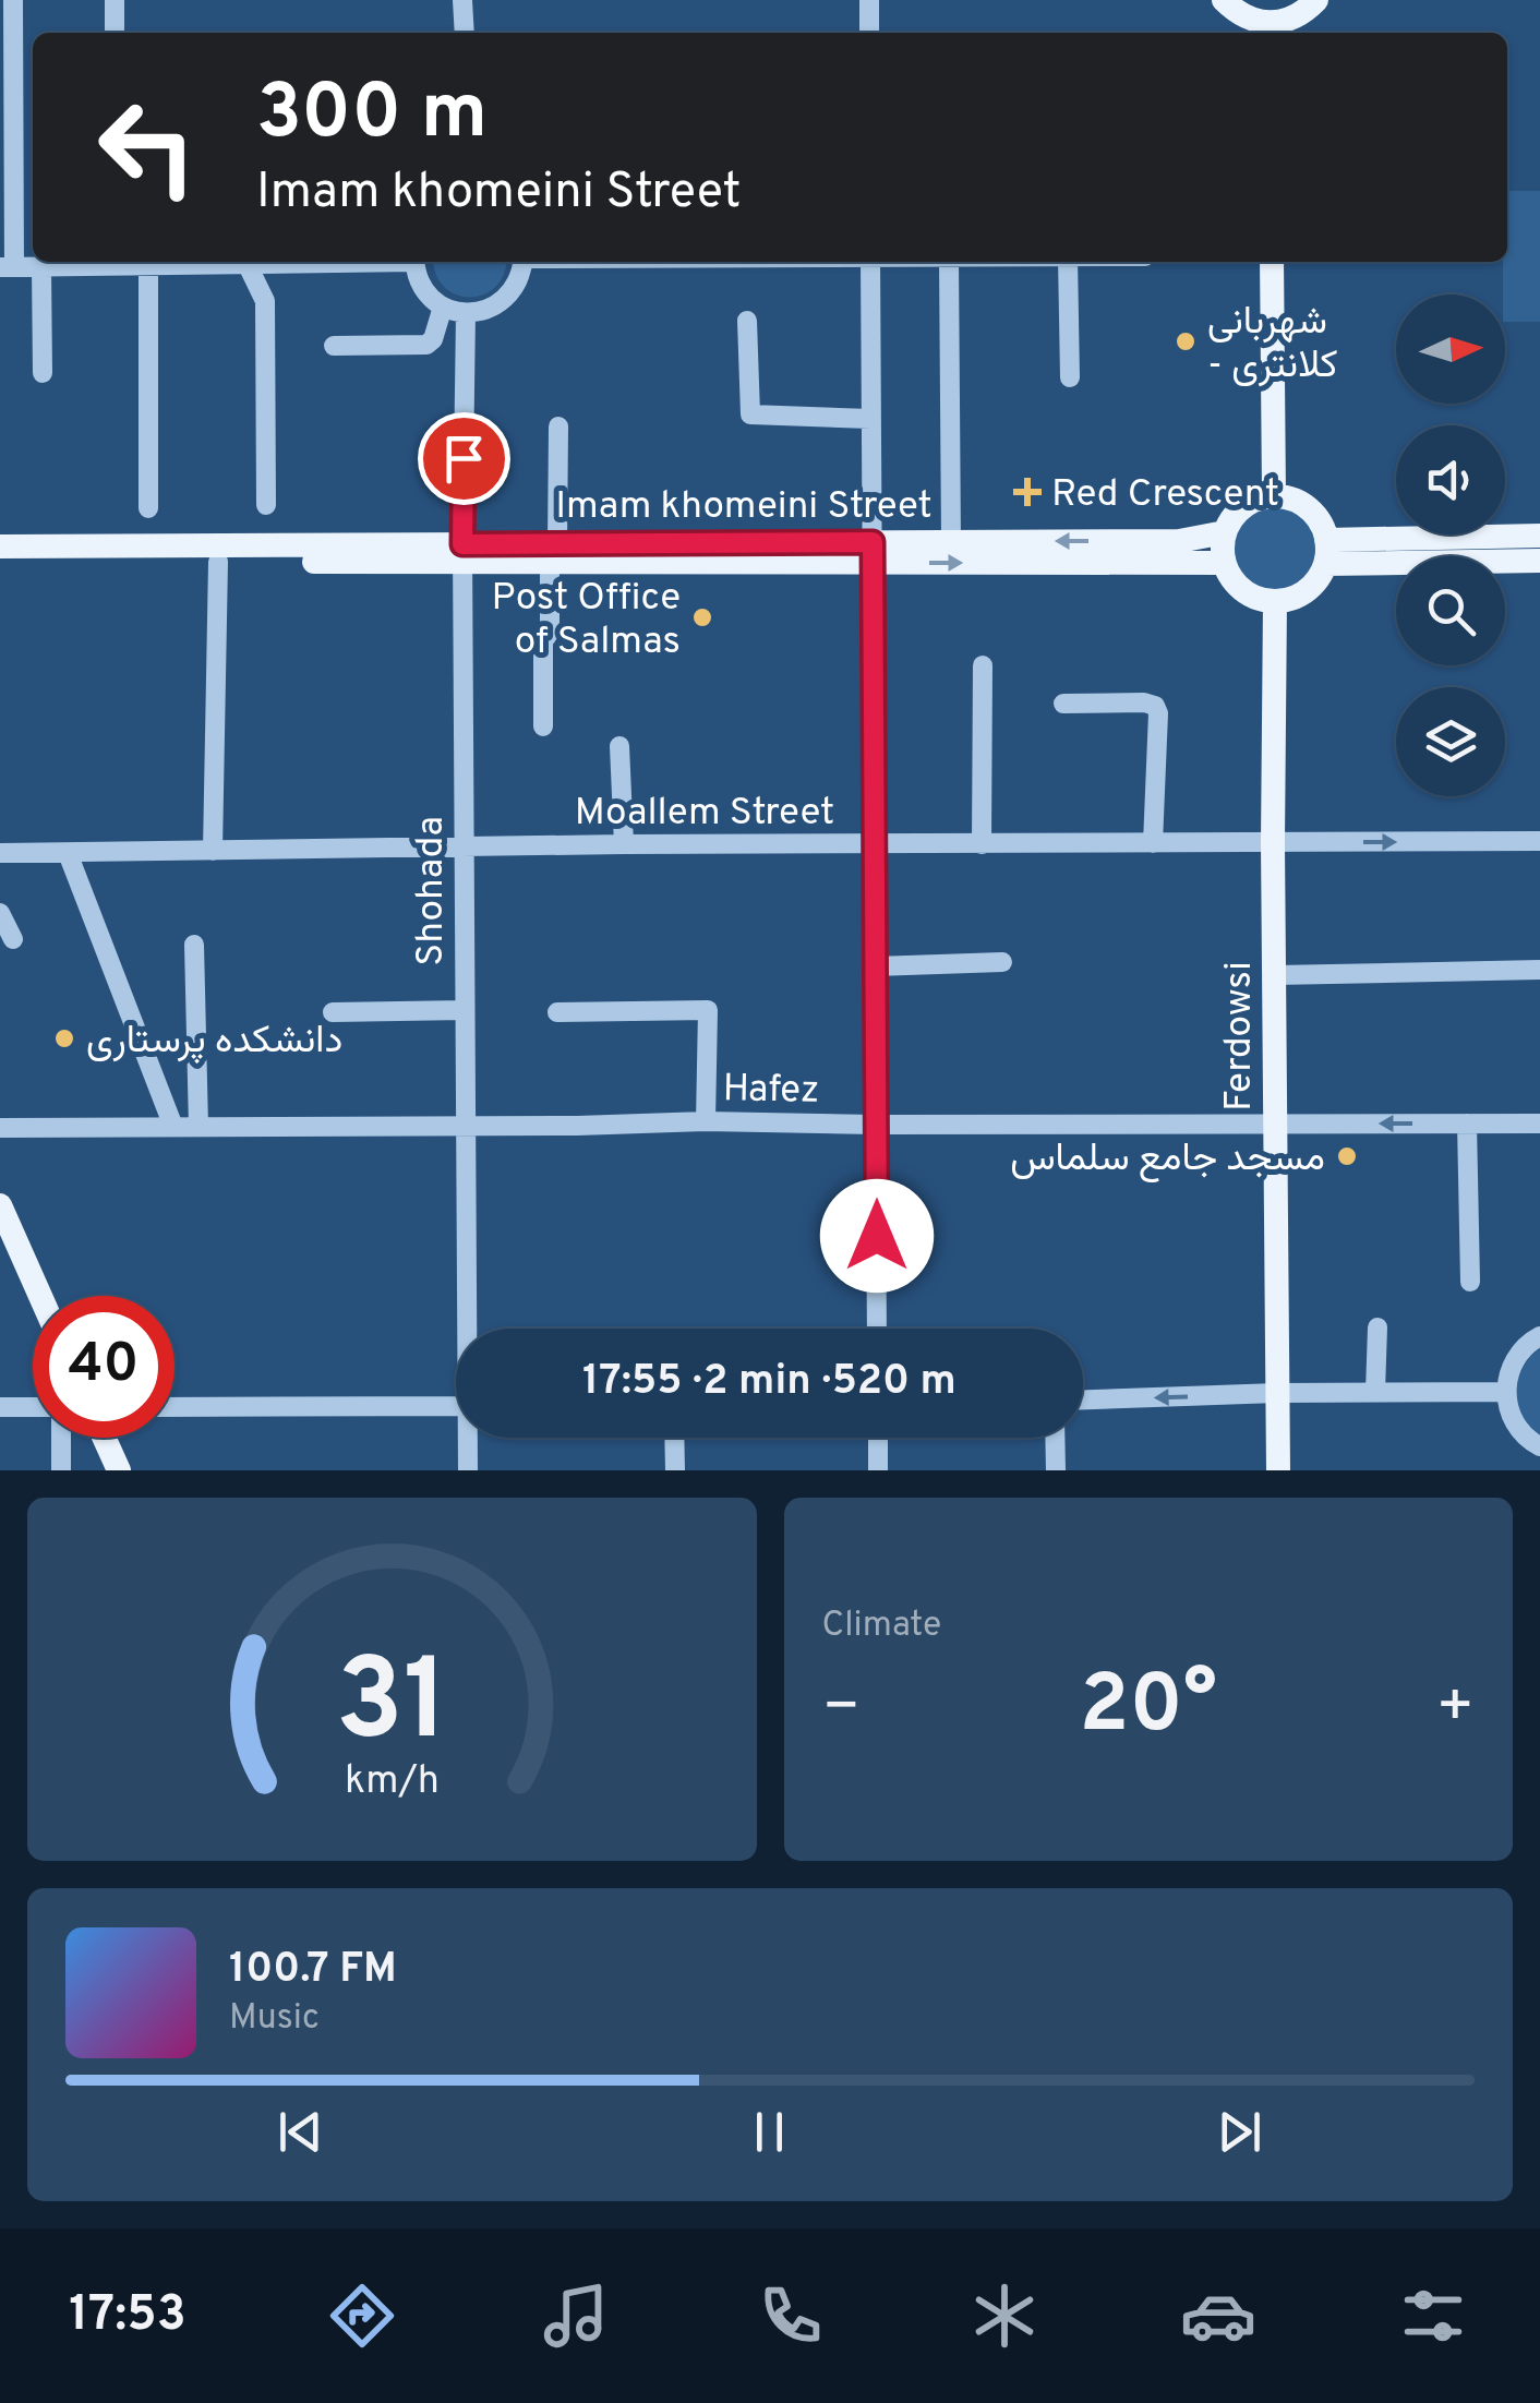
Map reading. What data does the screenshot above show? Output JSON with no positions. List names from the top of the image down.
{
  "streets": {
    "main road": ["Imam khomeini Street", "Ferdowsi"],
    "street": ["Moallem Street", "Shohada", "Hafez"]
  },
  "crossings": [
    ["Imam khomeini Street", "Shohada"],
    ["Imam khomeini Street", "Ferdowsi"],
    ["Moallem Street", "Shohada"],
    ["Moallem Street", "Ferdowsi"],
    ["Shohada", "Hafez"],
    ["Ferdowsi", "Hafez"]
  ],
  "places": {
    "other": [
      "شهربانی - کلانتری",
      "Post Office of Salmas",
      "دانشکده پرستاری",
      "مسجد جامع سلماس"
    ],
    "health": ["Red Crescent"]
  },
  "north": "right",
  "page": {
    "turn": ["300 m", "Imam khomeini Street"],
    "limit": "40",
    "trip": "17:55 · 2 min · 520 m",
    "tile": "Climate",
    "heat": ["−", "20°", "+"],
    "song": ["100.7 FM", "Music"],
    "tabs": "17:53",
    "gauge": ["31", "km/h"]
  }
}
